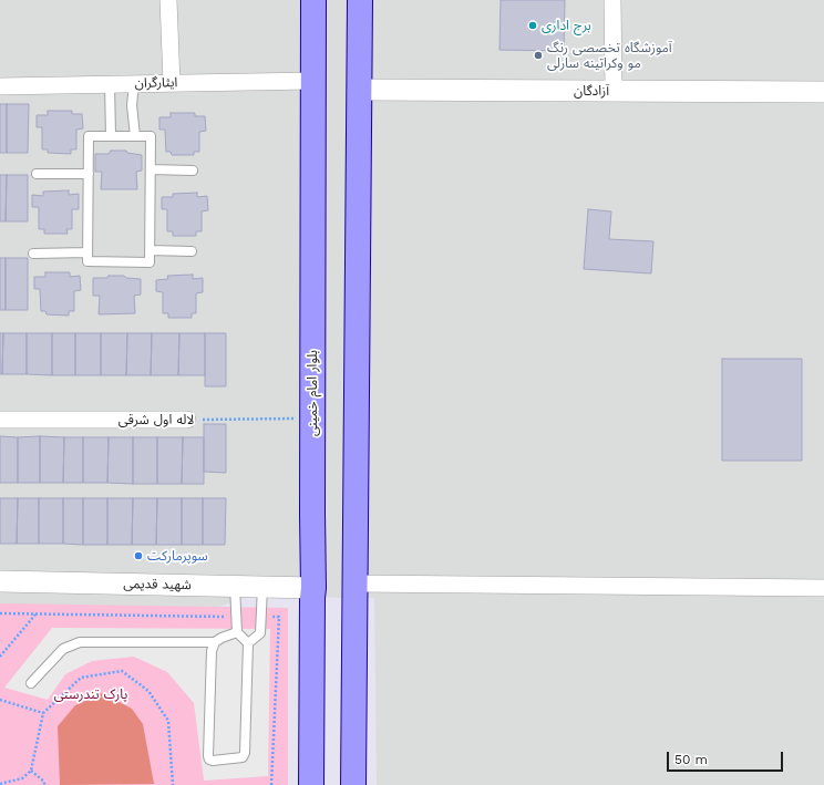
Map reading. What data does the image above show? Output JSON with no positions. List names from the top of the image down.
{
  "streets": {
    "main road": ["بلوار امام خمینی"],
    "street": [
      "ایثارگران",
      "آزادگان",
      "لاله اول شرقی",
      "شهید قدیمی"
    ]
  },
  "crossings": [
    ["ایثارگران", "بلوار امام خمینی"],
    ["بلوار امام خمینی", "لاله اول شرقی"],
    ["بلوار امام خمینی", "شهید قدیمی"]
  ],
  "parks": ["پارک تندرستی"],
  "places": ["برج اداری", "آموزشگاه تخصصی رنگ مو وکراتینه سارلی", "سوپرمارکت"],
  "scale_bar": "50 m"
}
